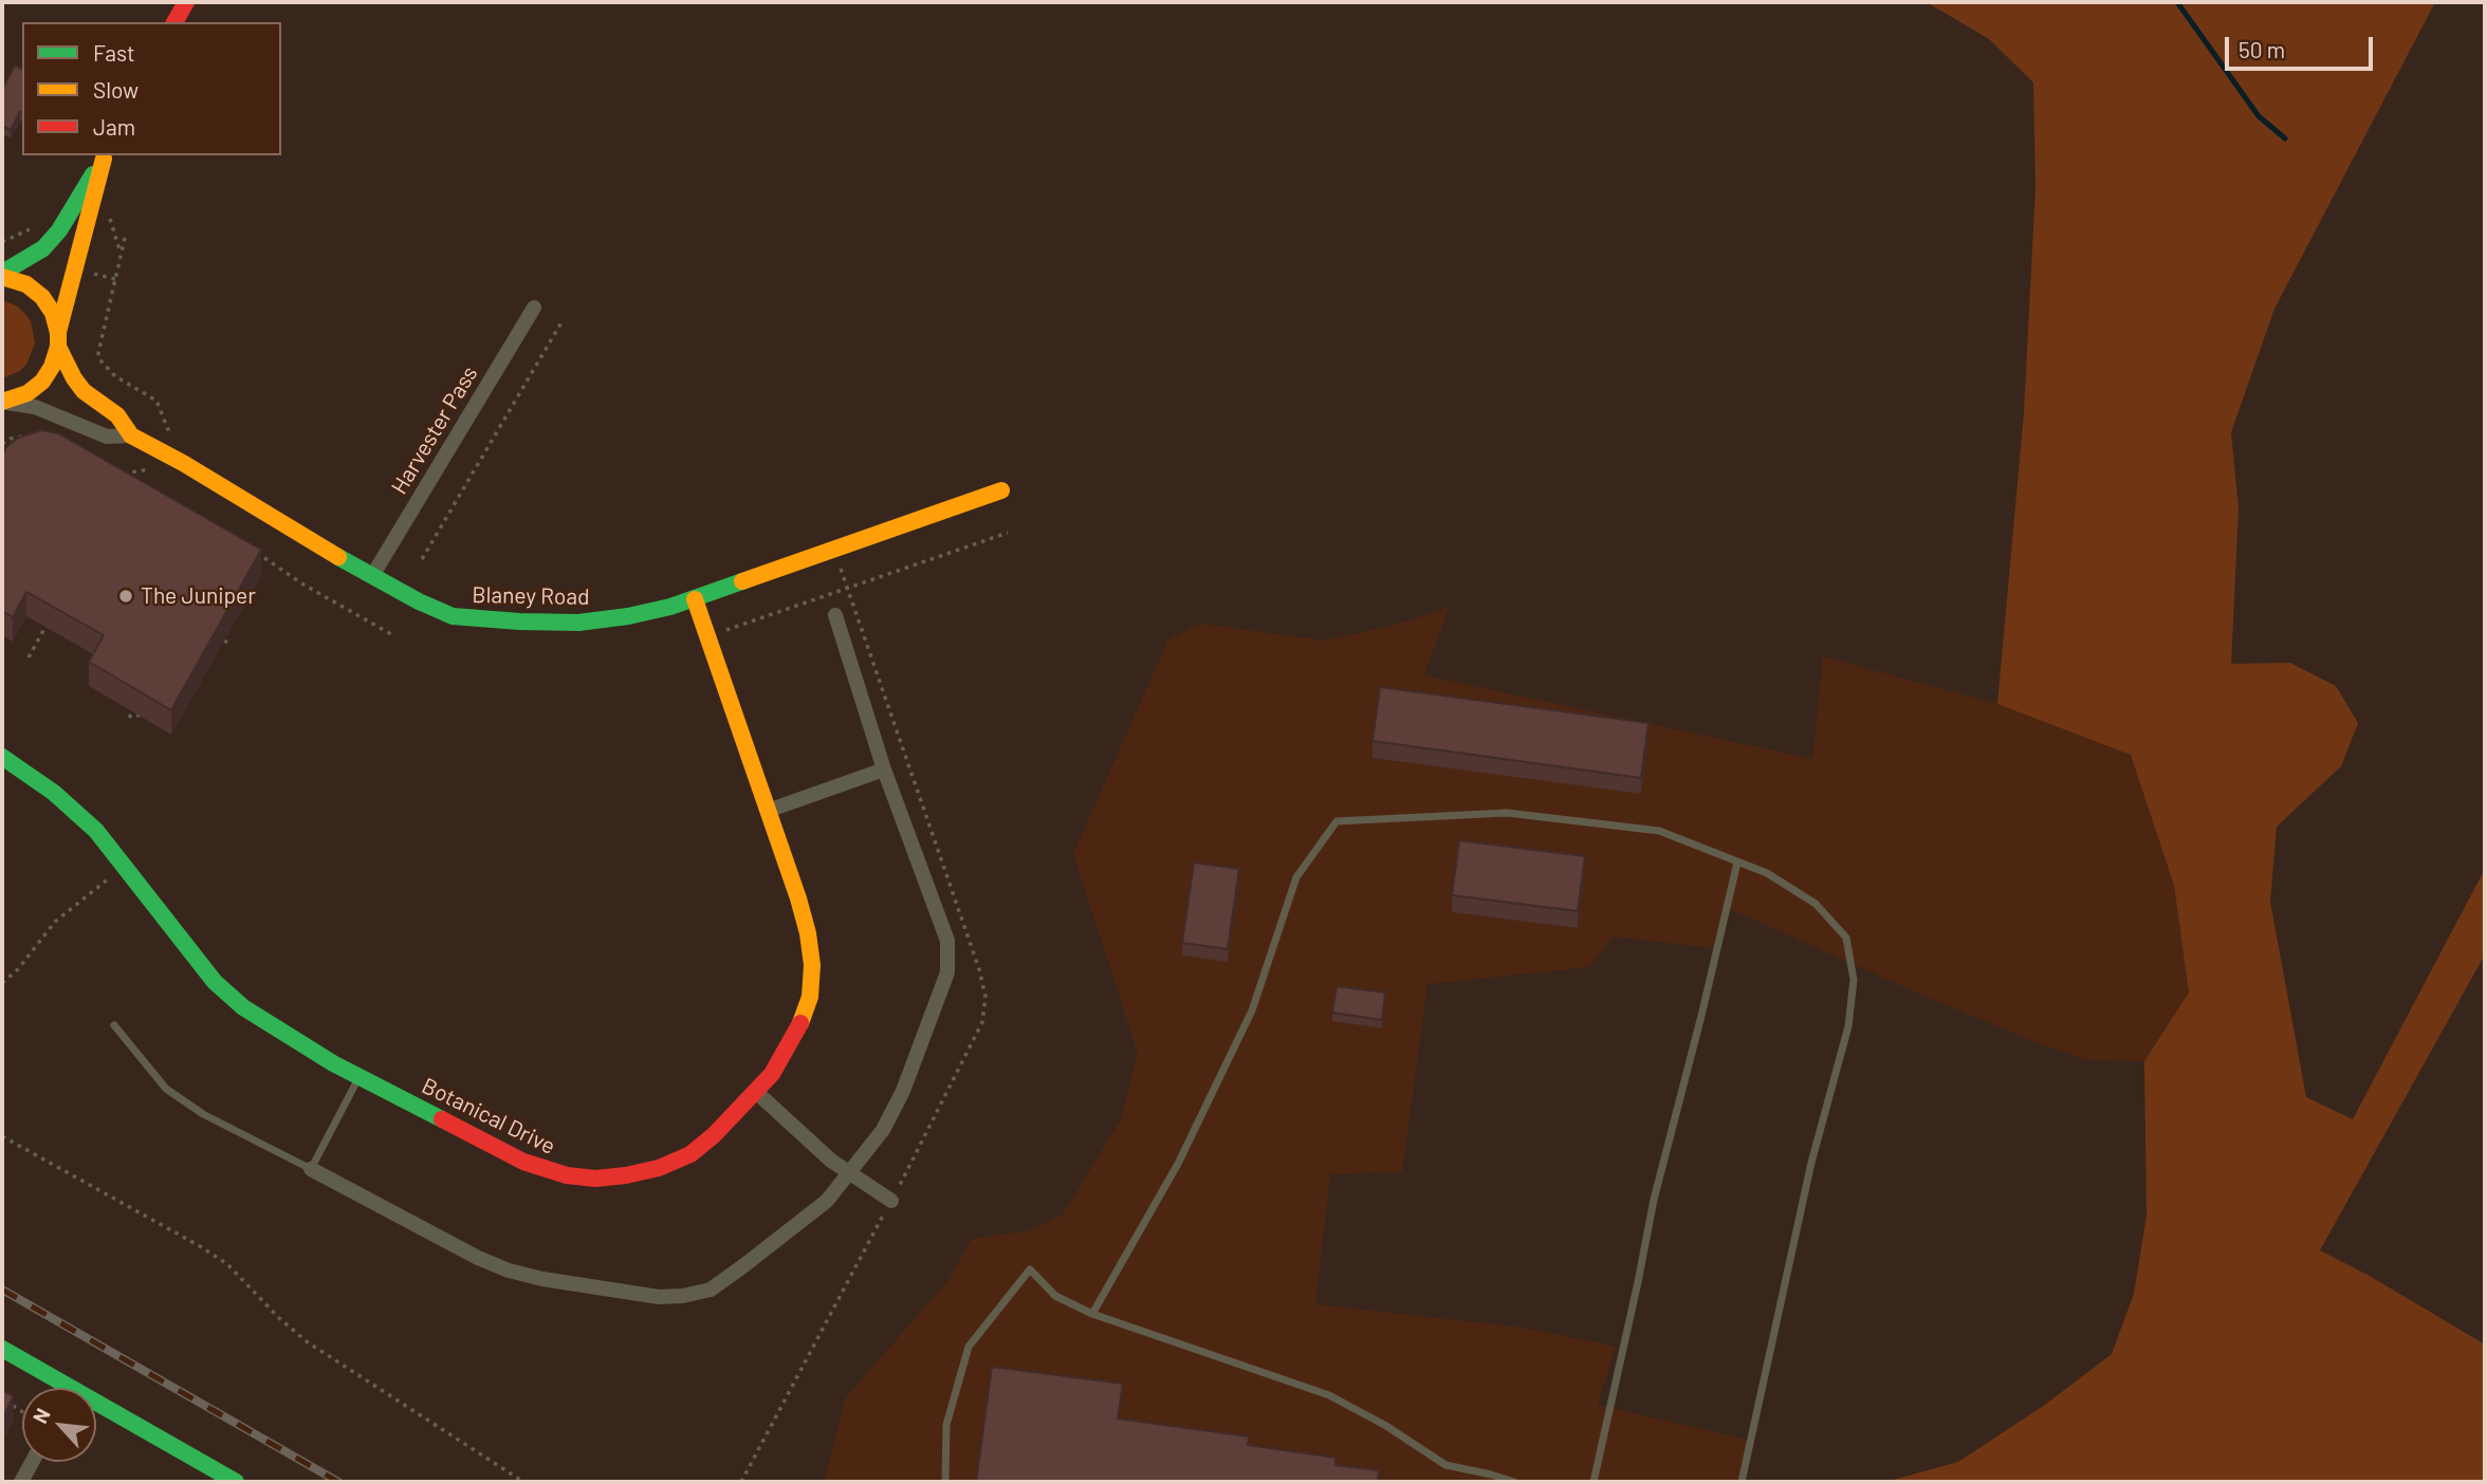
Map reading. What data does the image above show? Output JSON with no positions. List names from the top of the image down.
{
  "streets": {
    "street": ["Harvester Pass", "Blaney Road", "Botanical Drive"]
  },
  "crossings": [
    ["Harvester Pass", "Blaney Road"],
    ["Blaney Road", "Botanical Drive"]
  ],
  "places": ["The Juniper"],
  "legend": ["Fast", "Slow", "Jam"],
  "scale_bar": "50 m",
  "north": "top left"
}
